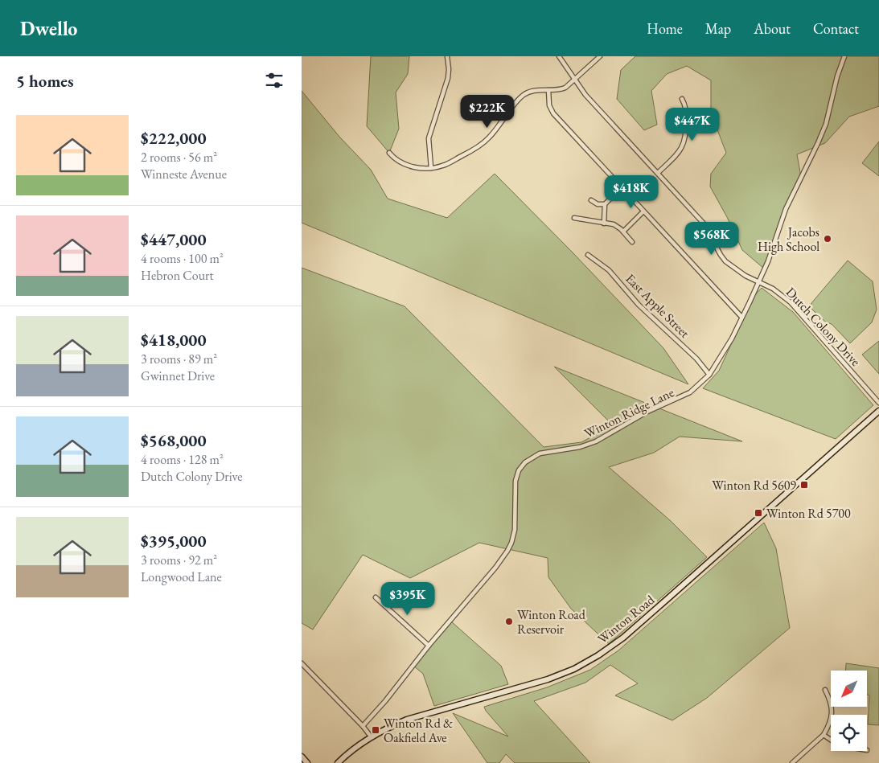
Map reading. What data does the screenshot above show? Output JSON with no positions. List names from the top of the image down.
{
  "streets": {
    "main road": ["Winton Road"],
    "street": ["East Apple Street", "Dutch Colony Drive", "Winton Ridge Lane"]
  },
  "crossings": [
    ["East Apple Street", "Winton Ridge Lane"],
    ["Dutch Colony Drive", "Winton Ridge Lane"]
  ],
  "places": {
    "other": ["Jacobs High School", "Winton Road Reservoir"],
    "transit": ["Winton Rd 5609", "Winton Rd 5700", "Winton Rd & Oakfield Ave"]
  },
  "north": "bottom left",
  "page": {
    "header": "Dwello",
    "nav": [
      "Home",
      "Map",
      "About",
      "Contact"
    ],
    "heading": "5 homes",
    "price": [
      "$222K",
      "$447K",
      "$418K",
      "$568K",
      "$395K"
    ],
    "list": [
      {
        "name": "$222,000",
        "note": "2 rooms · 56 m² · Winneste Avenue"
      },
      {
        "name": "$447,000",
        "note": "4 rooms · 100 m² · Hebron Court"
      },
      {
        "name": "$418,000",
        "note": "3 rooms · 89 m² · Gwinnet Drive"
      },
      {
        "name": "$568,000",
        "note": "4 rooms · 128 m² · Dutch Colony Drive"
      },
      {
        "name": "$395,000",
        "note": "3 rooms · 92 m² · Longwood Lane"
      }
    ]
  }
}
